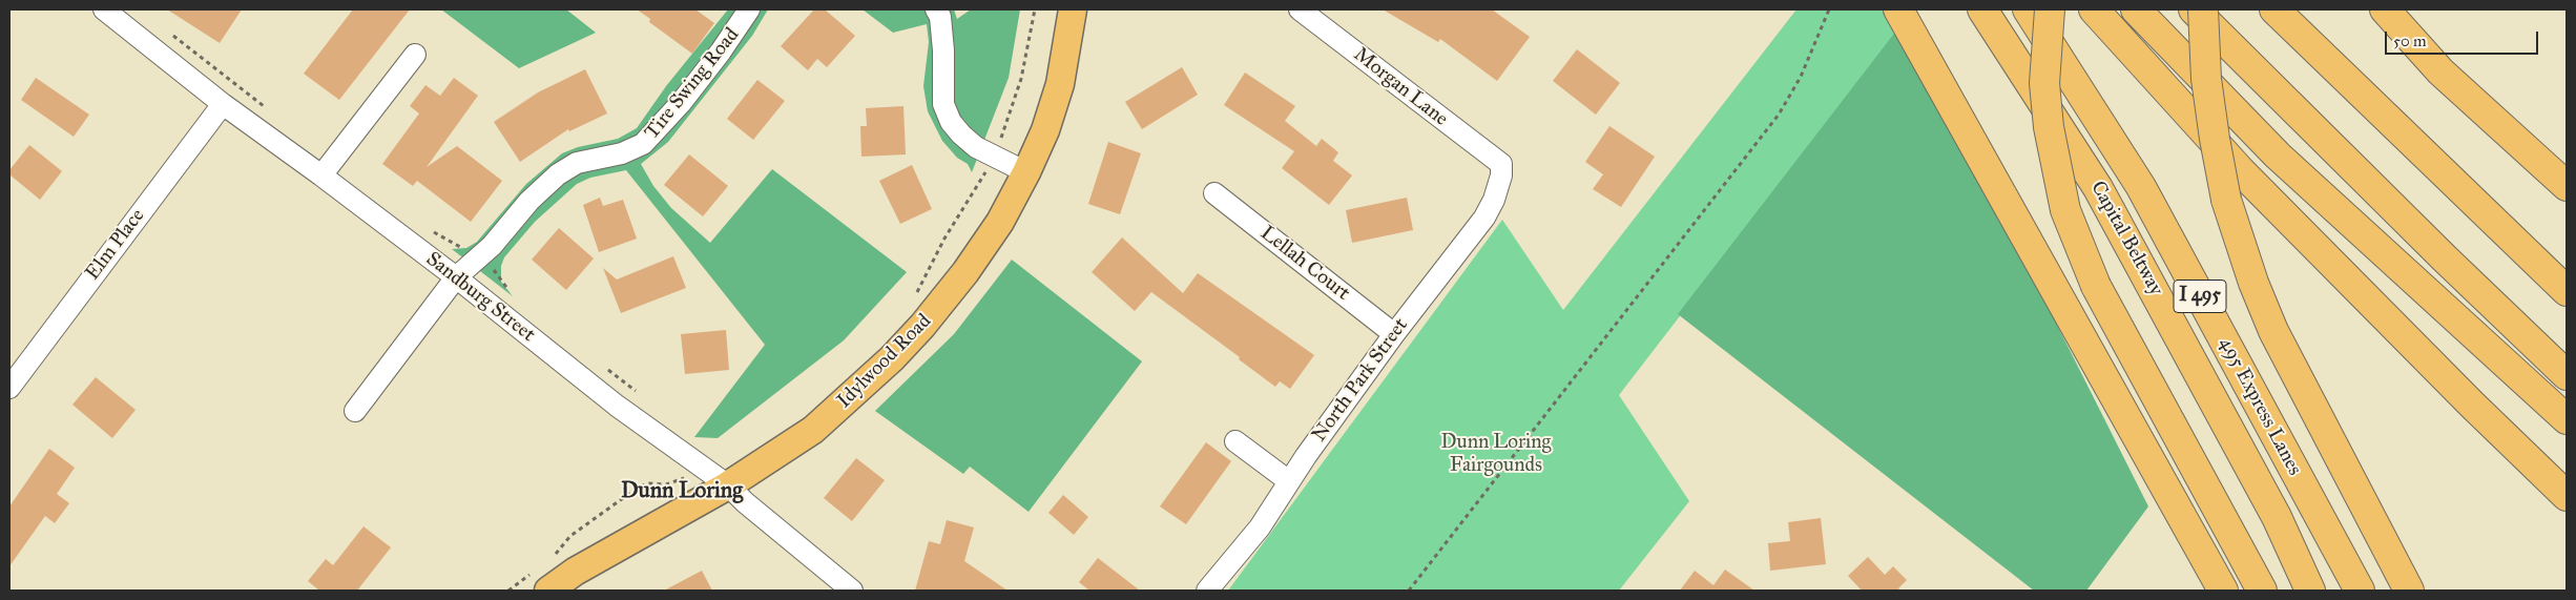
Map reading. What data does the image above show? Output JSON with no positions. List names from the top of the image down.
{
  "streets": {
    "highway": ["Capital Beltway", "I 495", "495 Express Lanes"],
    "main road": ["Idylwood Road"],
    "street": [
      "Tire Swing Road",
      "Morgan Lane",
      "Elm Place",
      "Lellah Court",
      "Sandburg Street",
      "North Park Street"
    ]
  },
  "crossings": [
    ["Tire Swing Road", "Sandburg Street"],
    ["Morgan Lane", "North Park Street"],
    ["Elm Place", "Sandburg Street"],
    ["Lellah Court", "North Park Street"],
    ["Sandburg Street", "Idylwood Road"]
  ],
  "districts": ["Dunn Loring"],
  "parks": ["Dunn Loring Fairgounds"],
  "scale_bar": "50 m"
}
